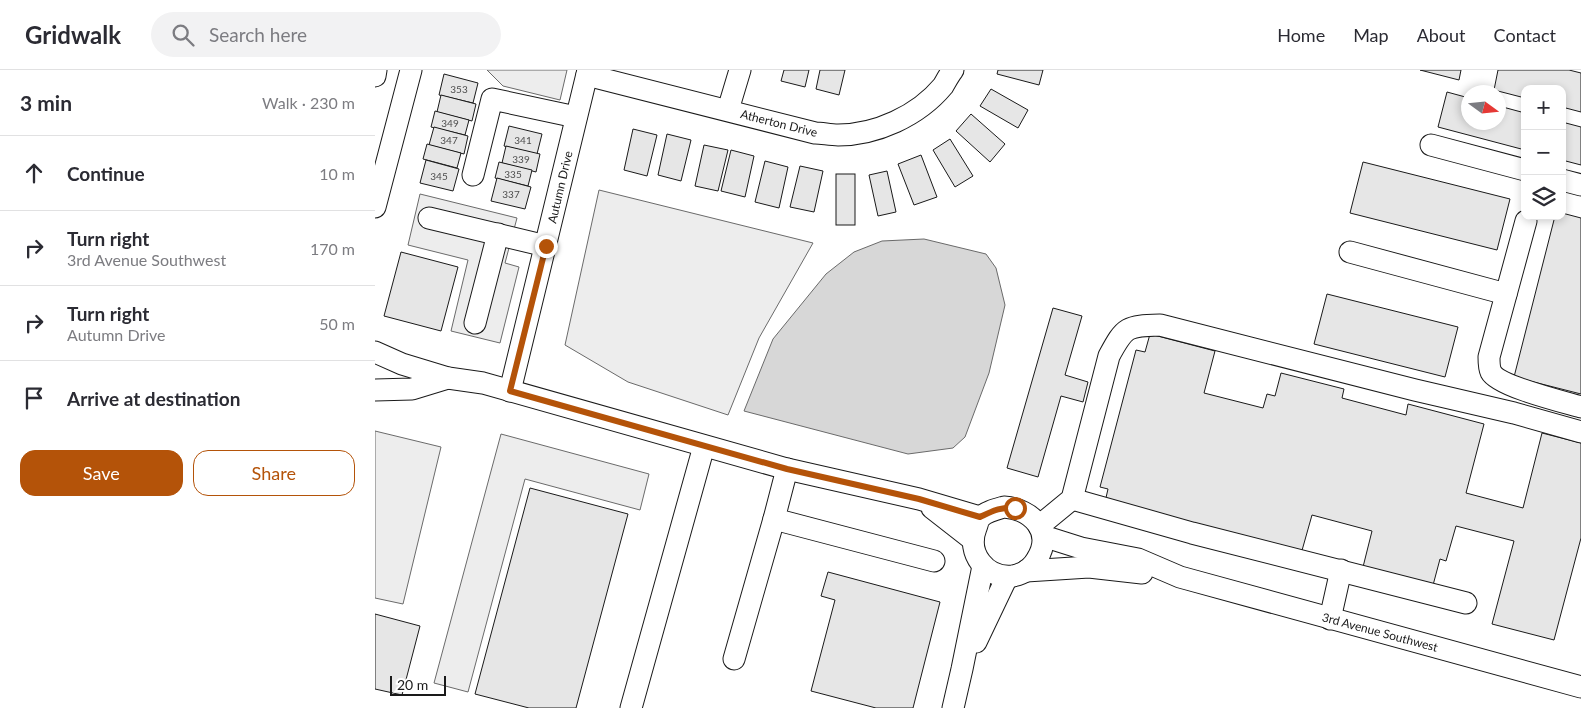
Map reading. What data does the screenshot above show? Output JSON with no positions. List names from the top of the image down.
{
  "streets": {
    "street": ["Atherton Drive", "Autumn Drive", "3rd Avenue Southwest"]
  },
  "crossings": [
    ["Atherton Drive", "Autumn Drive"]
  ],
  "house_numbers": [
    "353",
    "349",
    "347",
    "341",
    "339",
    "335",
    "345",
    "337"
  ],
  "scale_bar": "20 m",
  "north": "right",
  "page": {
    "header": "Gridwalk",
    "search": "Search here",
    "nav": [
      "Home",
      "Map",
      "About",
      "Contact"
    ],
    "heading": ["3 min", "Walk · 230 m"],
    "map_buttons": ["+", "−"],
    "list": [
      ["Continue", "10 m"],
      ["Turn right", "3rd Avenue Southwest", "170 m"],
      ["Turn right", "Autumn Drive", "50 m"],
      "Arrive at destination"
    ],
    "buttons": ["Save", "Share"],
    "scale": "20 m"
  }
}
